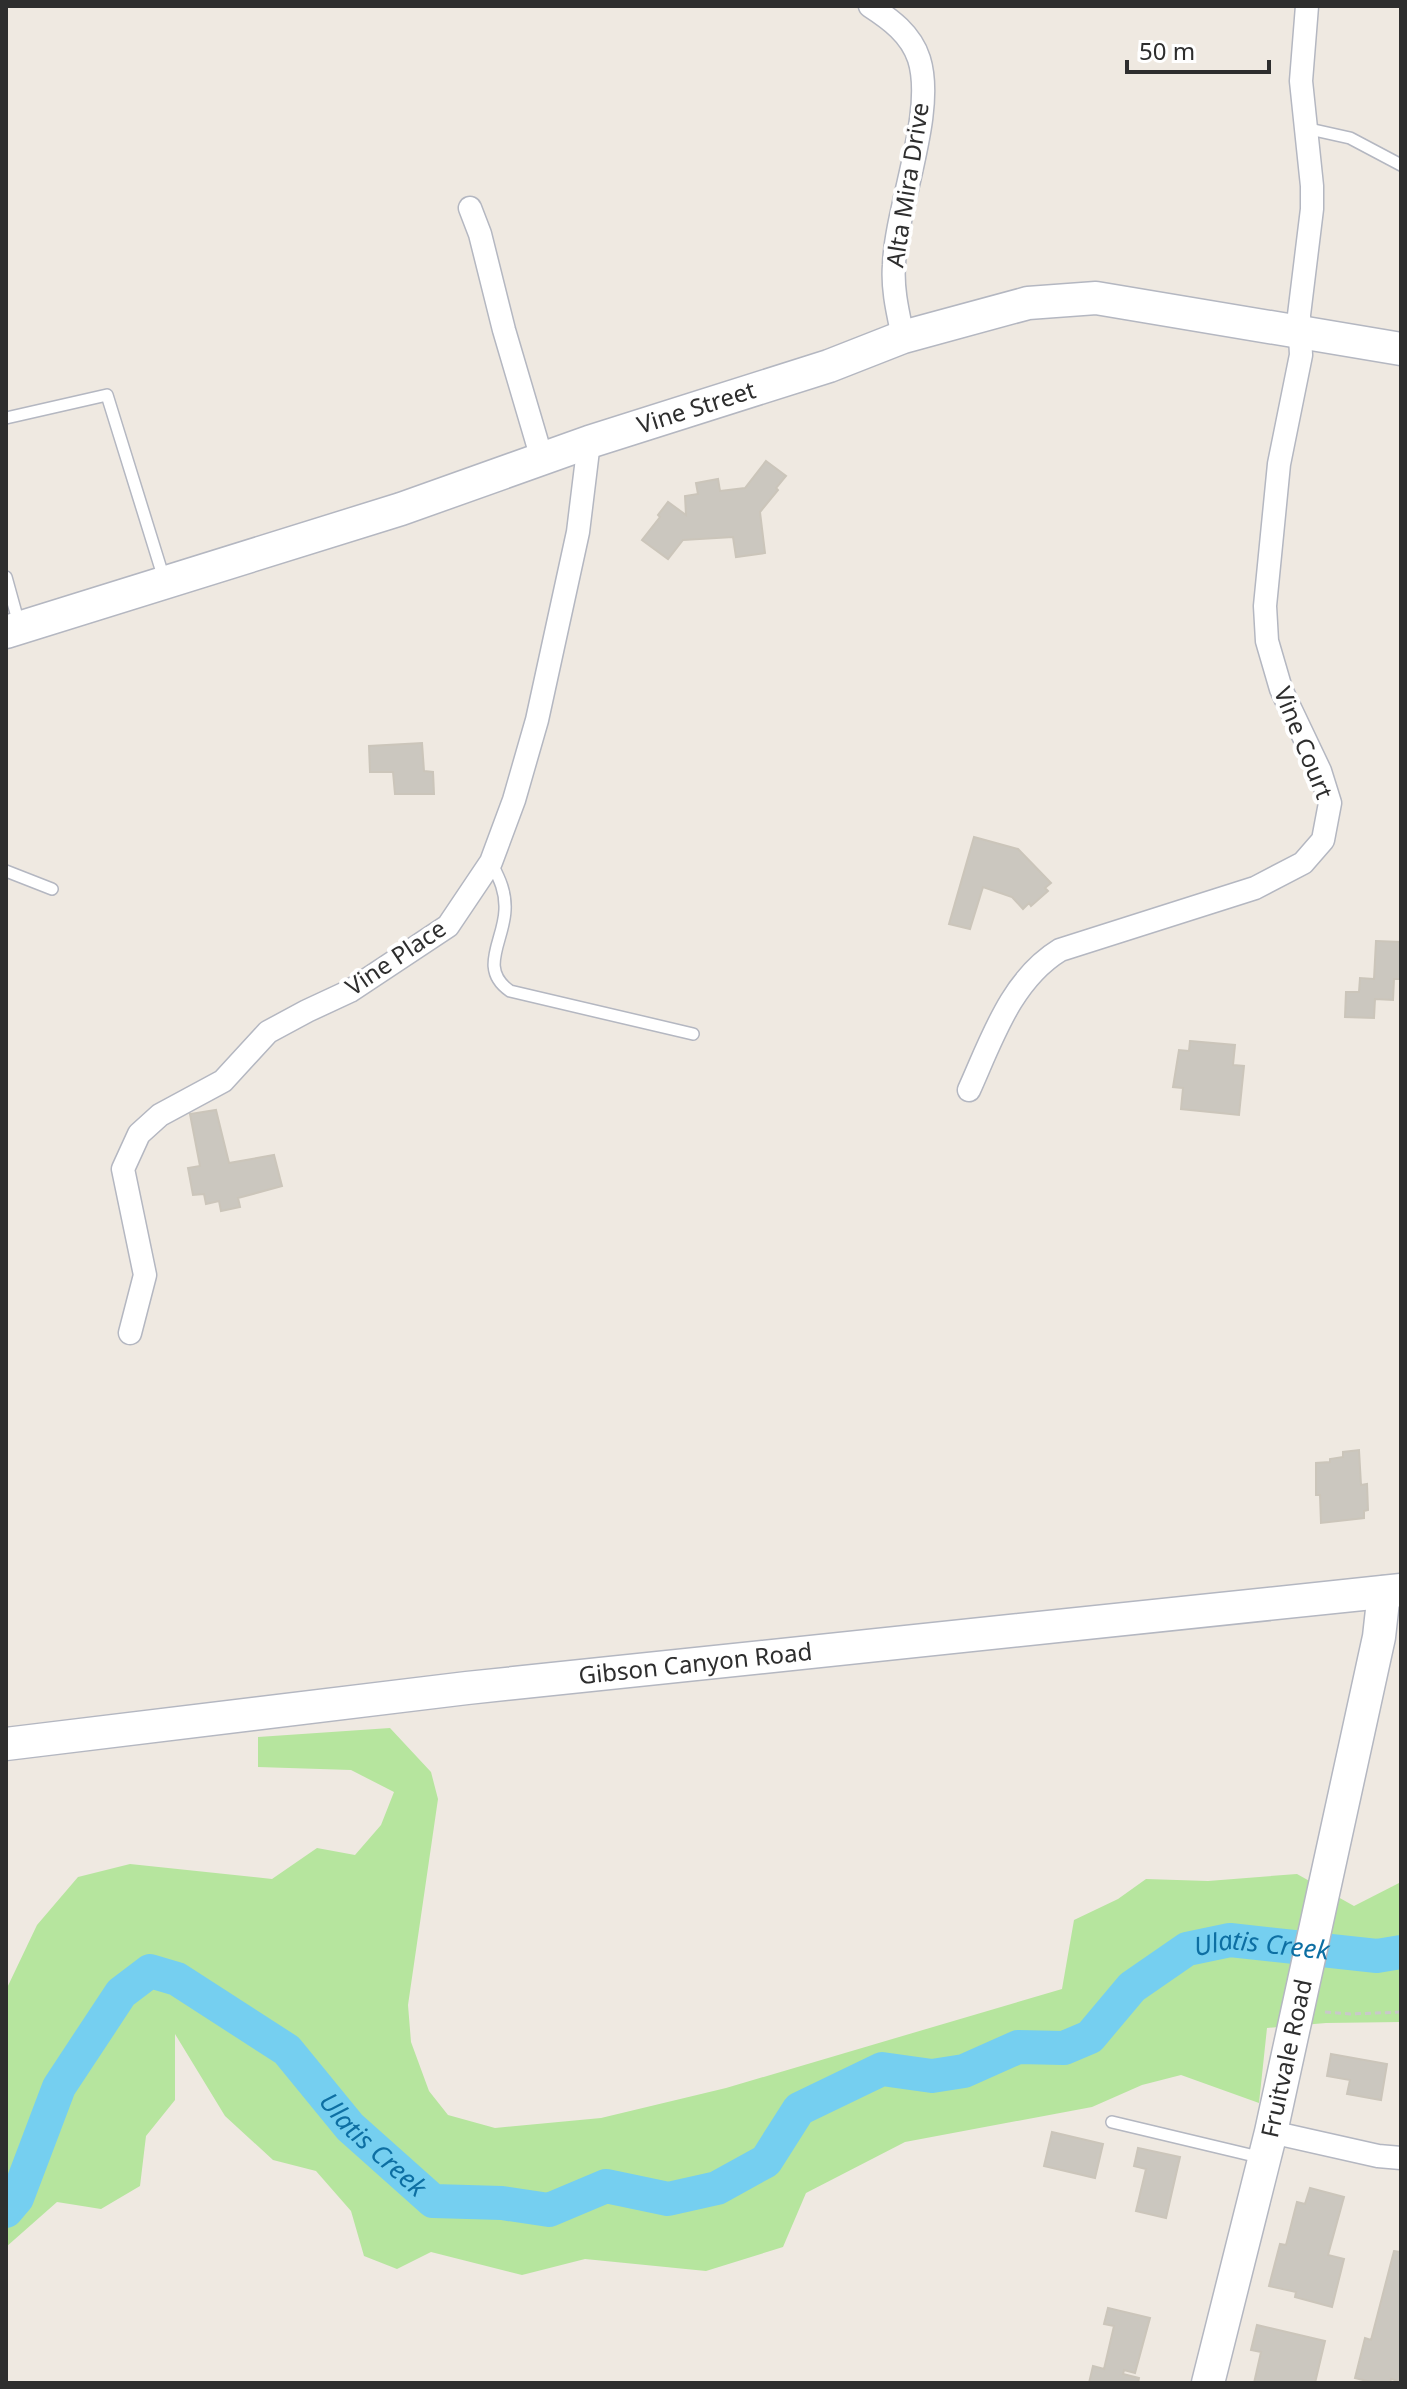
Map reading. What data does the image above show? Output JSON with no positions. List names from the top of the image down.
{
  "streets": {
    "street": [
      "Alta Mira Drive",
      "Vine Street",
      "Vine Court",
      "Vine Place",
      "Gibson Canyon Road",
      "Fruitvale Road"
    ]
  },
  "crossings": [
    ["Alta Mira Drive", "Vine Street"],
    ["Vine Street", "Vine Court"],
    ["Vine Street", "Vine Place"],
    ["Gibson Canyon Road", "Fruitvale Road"]
  ],
  "water": ["Ulatis Creek"],
  "scale_bar": "50 m"
}
